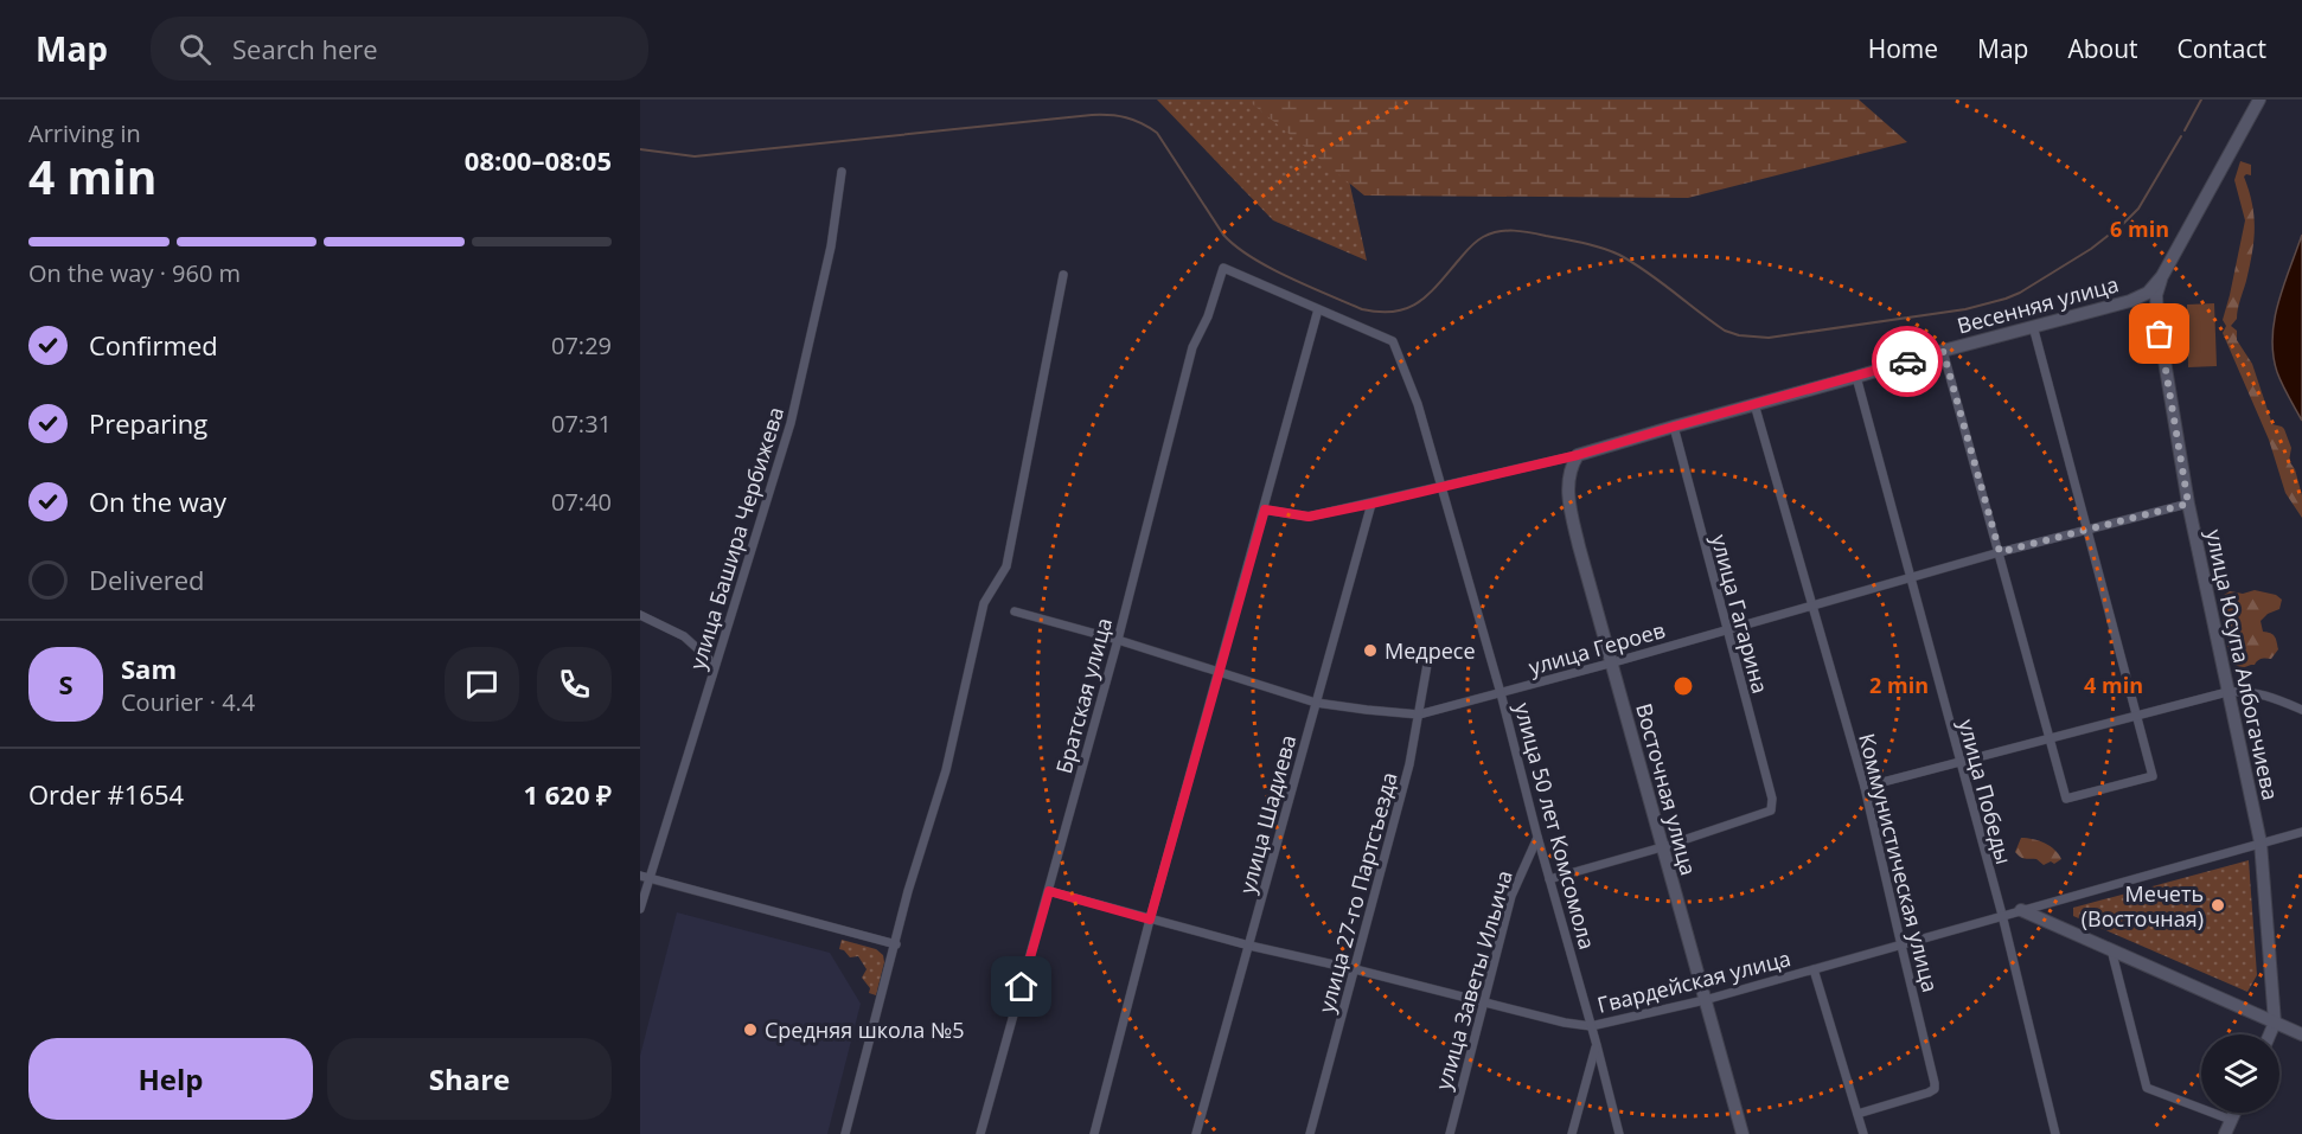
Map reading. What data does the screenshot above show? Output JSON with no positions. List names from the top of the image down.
{
  "streets": {
    "street": [
      "Весенняя улица",
      "улица Башира Чербижева",
      "улица Гагарина",
      "улица Героев",
      "улица Юсупа Албогачиева",
      "Братская улица",
      "Восточная улица",
      "улица Победы",
      "улица Шадиева",
      "улица 50 лет Комсомола",
      "Коммунистическая улица",
      "улица 27-го Партсъезда",
      "улица Заветы Ильича",
      "Гвардейская улица"
    ]
  },
  "crossings": [
    ["Весенняя улица", "улица Гагарина"],
    ["Весенняя улица", "улица Юсупа Албогачиева"],
    ["Весенняя улица", "Восточная улица"],
    ["Весенняя улица", "улица Победы"],
    ["Весенняя улица", "улица Шадиева"],
    ["Весенняя улица", "улица 50 лет Комсомола"],
    ["Весенняя улица", "Коммунистическая улица"],
    ["улица Гагарина", "улица Героев"],
    ["улица Гагарина", "Восточная улица"],
    ["улица Героев", "улица Юсупа Албогачиева"],
    ["улица Героев", "Братская улица"],
    ["улица Героев", "Восточная улица"],
    ["улица Героев", "улица Победы"],
    ["улица Героев", "улица Шадиева"],
    ["улица Героев", "улица 50 лет Комсомола"],
    ["улица Героев", "Коммунистическая улица"],
    ["улица Героев", "улица 27-го Партсъезда"],
    ["улица Юсупа Албогачиева", "Гвардейская улица"],
    ["Братская улица", "улица 50 лет Комсомола"],
    ["Братская улица", "Гвардейская улица"],
    ["Восточная улица", "Гвардейская улица"],
    ["улица Победы", "Гвардейская улица"],
    ["улица Шадиева", "Гвардейская улица"],
    ["улица 50 лет Комсомола", "улица Заветы Ильича"],
    ["улица 50 лет Комсомола", "Гвардейская улица"],
    ["Коммунистическая улица", "Гвардейская улица"],
    ["улица 27-го Партсъезда", "Гвардейская улица"],
    ["улица Заветы Ильича", "Гвардейская улица"]
  ],
  "places": ["Медресе", "Мечеть (Восточная)", "Средняя школа №5"],
  "page": {
    "header": "Map",
    "search": "Search here",
    "nav": [
      "Home",
      "Map",
      "About",
      "Contact"
    ],
    "heading": ["4 min", "Arriving in", "08:00–08:05"],
    "panel": [
      "Sam",
      "Courier · 4.4",
      "Order #1654",
      "1 620 ₽"
    ],
    "bar": "On the way · 960 m",
    "list": [
      ["Confirmed", "07:29"],
      ["Preparing", "07:31"],
      ["On the way", "07:40"],
      "Delivered"
    ],
    "round": "S",
    "buttons": ["Help", "Share"]
  },
  "rings": ["6 min", "2 min", "4 min"]
}
